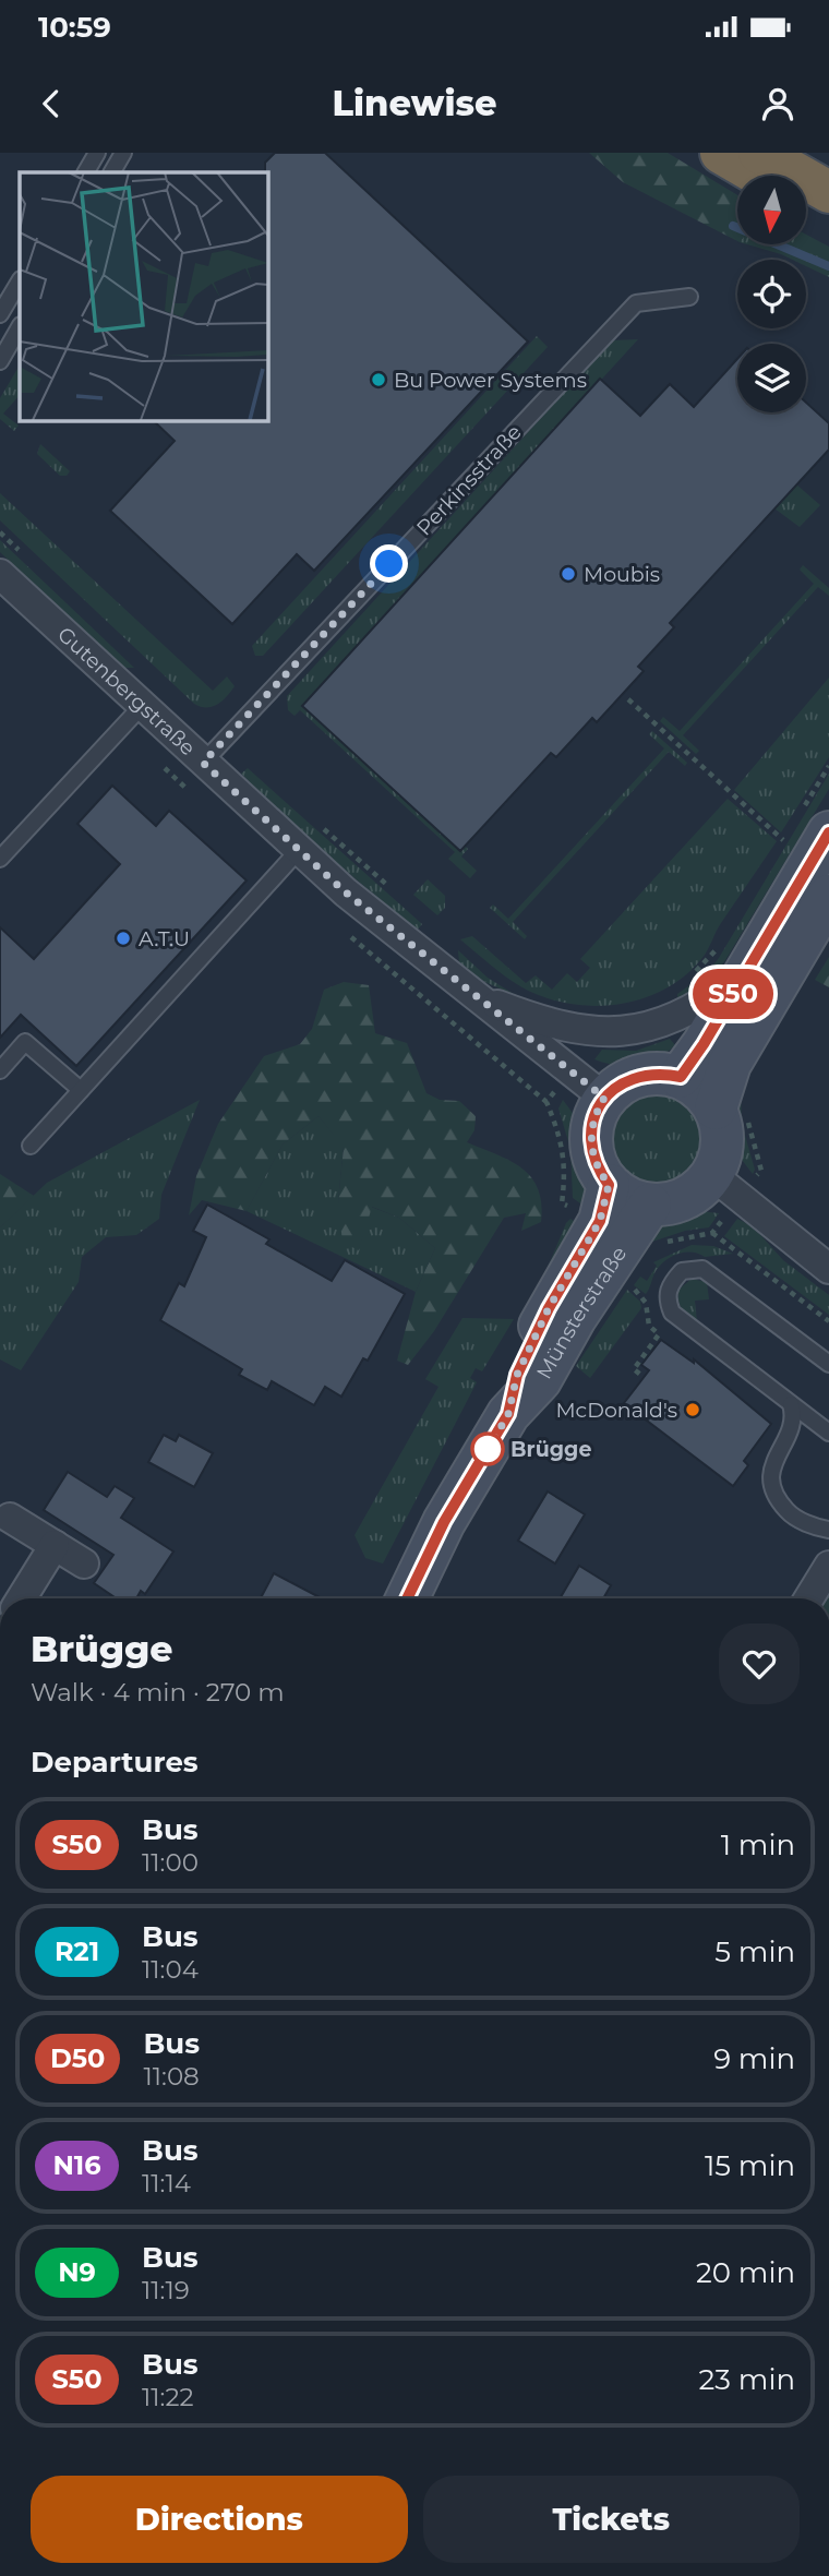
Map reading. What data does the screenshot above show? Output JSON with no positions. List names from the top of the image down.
{
  "streets": {
    "main road": ["Münsterstraße"],
    "street": ["Gutenbergstraße"],
    "lane": ["Perkinsstraße"]
  },
  "crossings": [
    ["Perkinsstraße", "Gutenbergstraße"]
  ],
  "places": [
    "Bu Power Systems",
    "Moubis",
    "A.T.U",
    "McDonald's",
    "Brügge"
  ],
  "lines": ["bus line S50"],
  "north": "bottom",
  "page": {
    "status": "10:59",
    "header": "Linewise",
    "on_map": "S50",
    "heading": [
      ["Brügge", "Walk · 4 min · 270 m"],
      "Departures"
    ],
    "list": [
      {
        "mark": "S50",
        "name": "Bus",
        "note": "11:00",
        "value": "1 min"
      },
      {
        "mark": "R21",
        "name": "Bus",
        "note": "11:04",
        "value": "5 min"
      },
      {
        "mark": "D50",
        "name": "Bus",
        "note": "11:08",
        "value": "9 min"
      },
      {
        "mark": "N16",
        "name": "Bus",
        "note": "11:14",
        "value": "15 min"
      },
      {
        "mark": "N9",
        "name": "Bus",
        "note": "11:19",
        "value": "20 min"
      },
      {
        "mark": "S50",
        "name": "Bus",
        "note": "11:22",
        "value": "23 min"
      }
    ],
    "buttons": ["Directions", "Tickets"]
  }
}
